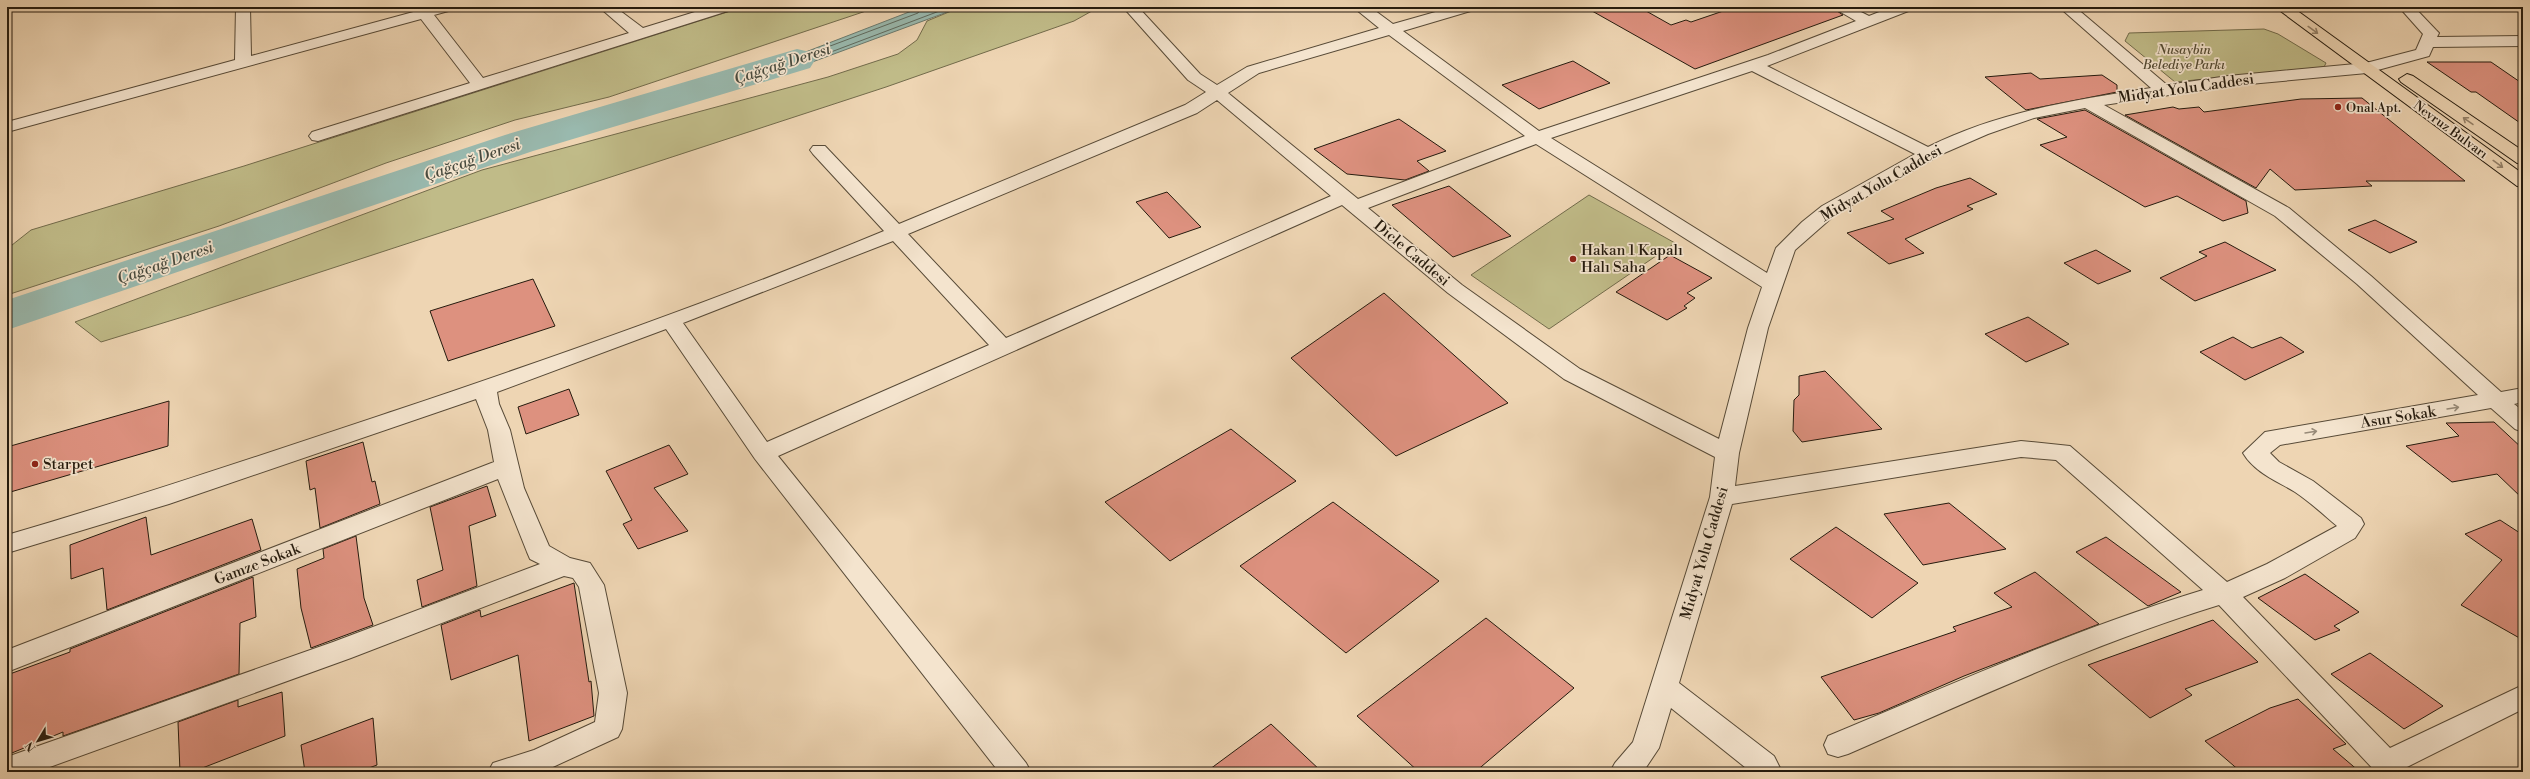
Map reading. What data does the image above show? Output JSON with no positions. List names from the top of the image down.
{
  "streets": {
    "main road": ["Nevruz Bulvarı"],
    "street": [
      "Midyat Yolu Caddesi",
      "Dicle Caddesi",
      "Asur Sokak",
      "Gamze Sokak"
    ]
  },
  "crossings": [
    ["Midyat Yolu Caddesi", "Nevruz Bulvarı"],
    ["Midyat Yolu Caddesi", "Dicle Caddesi"]
  ],
  "water": ["Çağçağ Deresi"],
  "parks": ["Nusaybin Belediye Parkı"],
  "places": ["Onal Apt.", "Hakan 1 Kapalı Halı Saha", "Starpet"],
  "north": "bottom left"
}
